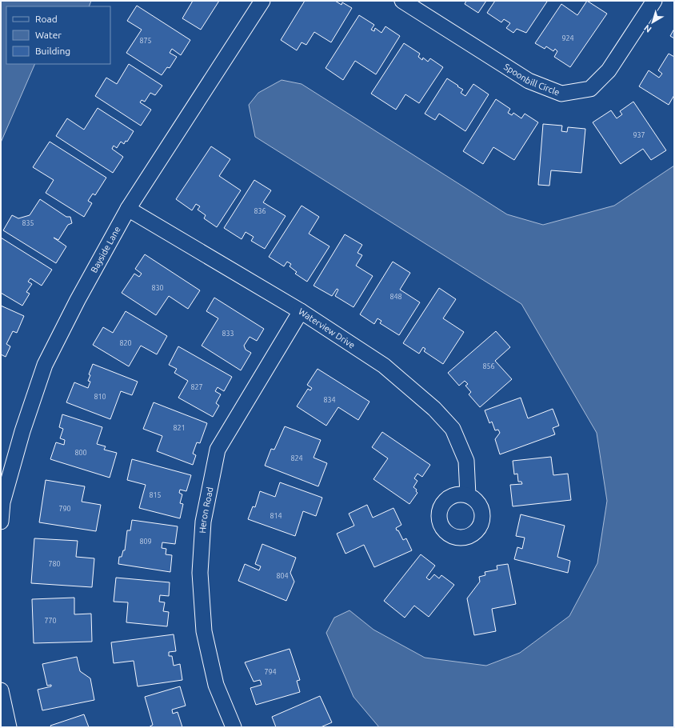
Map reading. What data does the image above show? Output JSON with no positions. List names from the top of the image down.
{
  "streets": {
    "street": [
      "Spoonbill Circle",
      "Bayside Lane",
      "Waterview Drive",
      "Heron Road"
    ]
  },
  "crossings": [
    ["Bayside Lane", "Waterview Drive"],
    ["Waterview Drive", "Heron Road"]
  ],
  "house_numbers": [
    "924",
    "875",
    "937",
    "836",
    "835",
    "830",
    "848",
    "833",
    "820",
    "856",
    "827",
    "810",
    "834",
    "821",
    "800",
    "824",
    "815",
    "790",
    "814",
    "809",
    "780",
    "804",
    "770",
    "794"
  ],
  "legend": ["Road", "Water", "Building"],
  "north": "bottom left"
}
